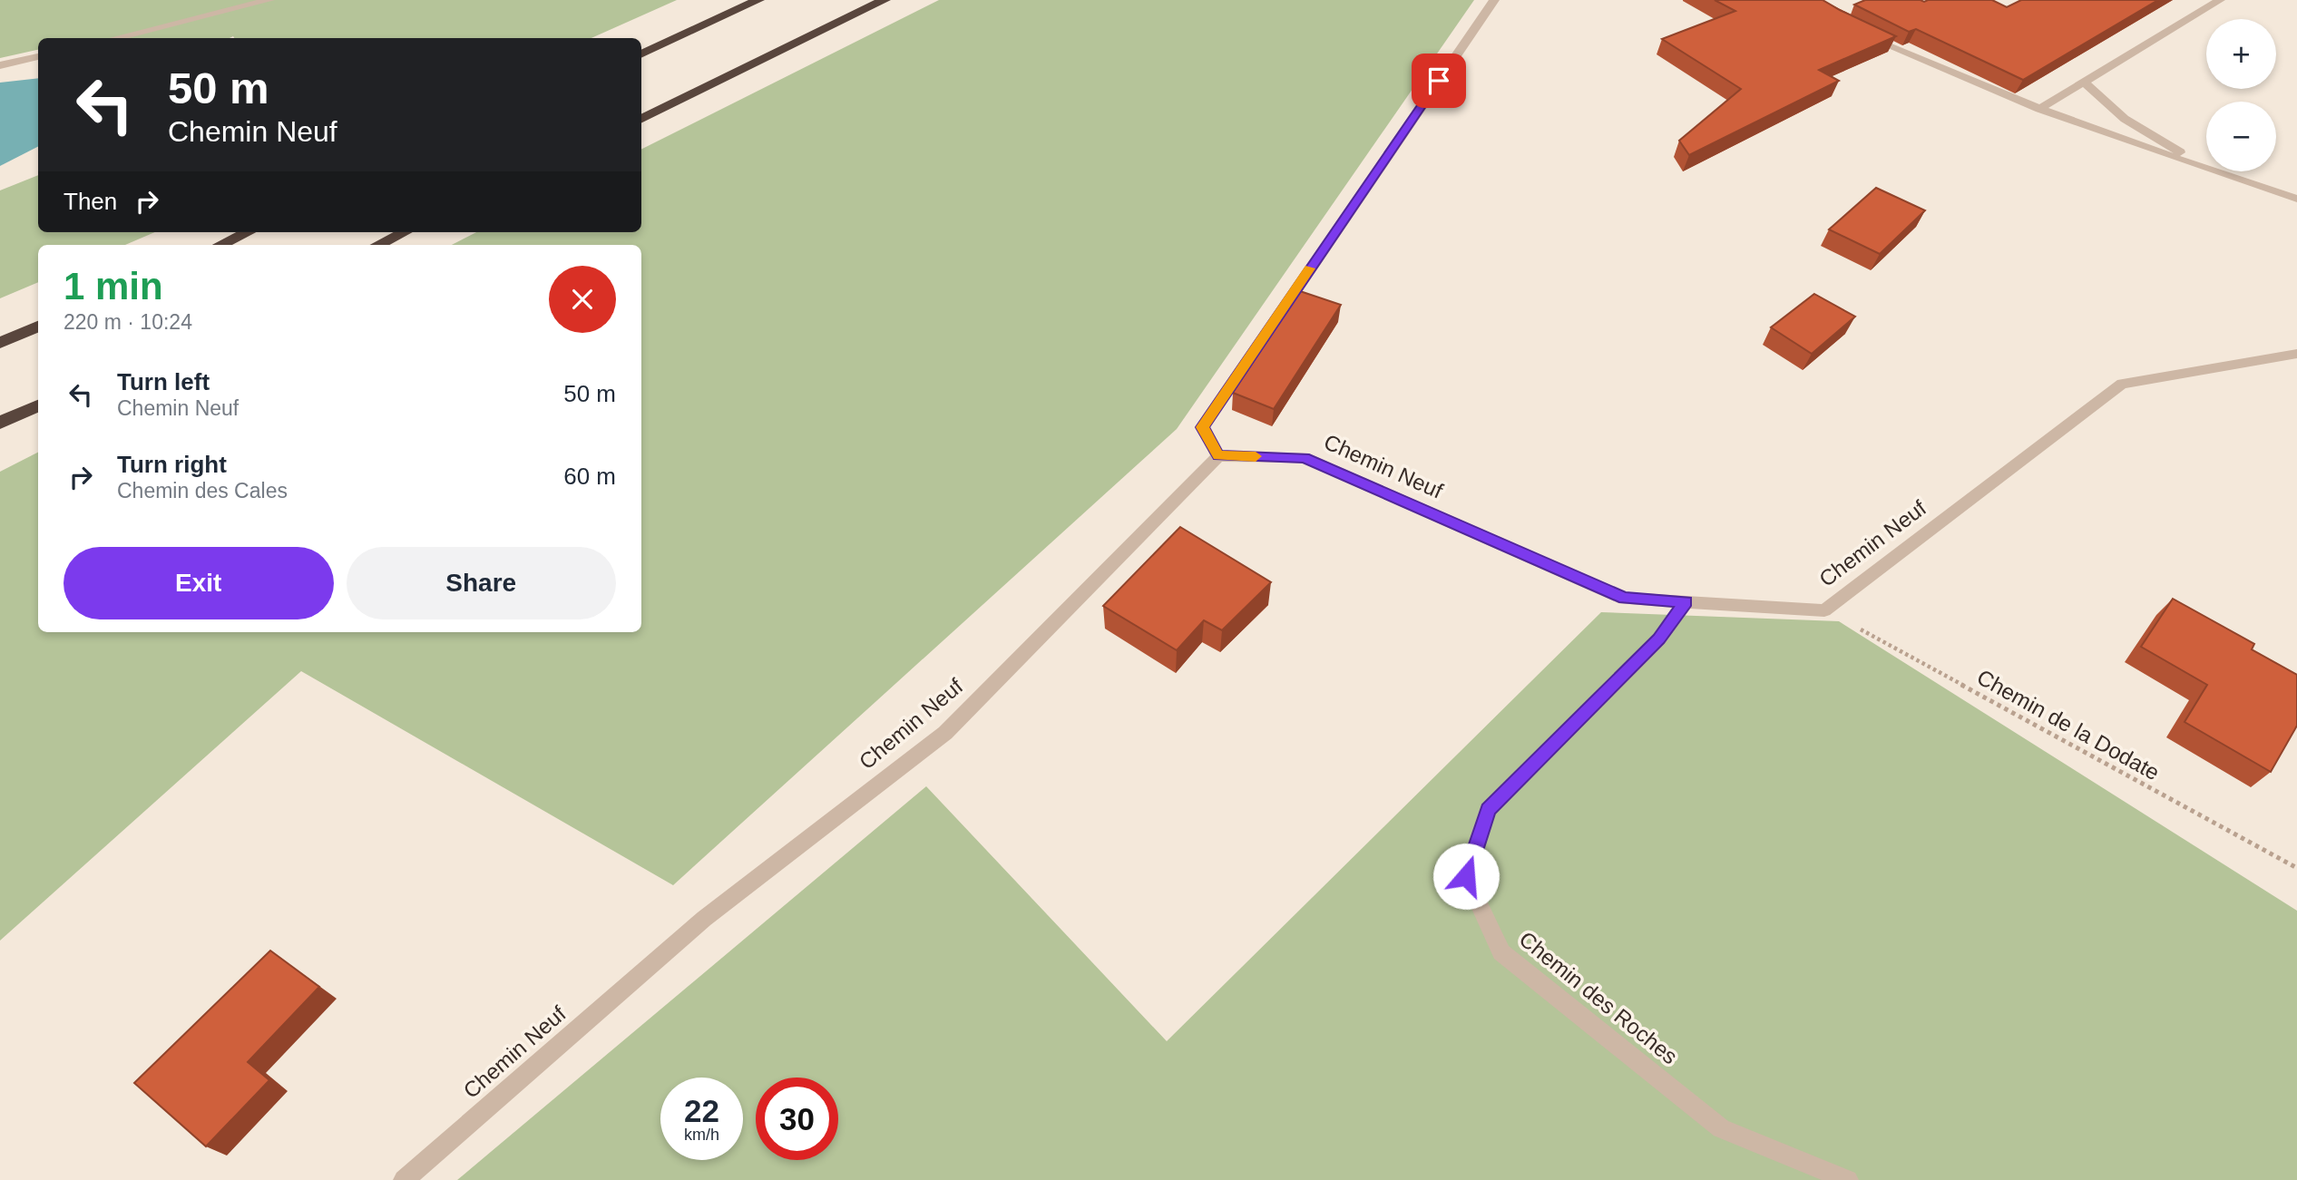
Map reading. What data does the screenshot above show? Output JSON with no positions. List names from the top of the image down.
{
  "streets": {
    "street": ["Chemin Neuf", "Chemin des Roches"],
    "path": ["Chemin de la Dodate"]
  },
  "crossings": [
    ["Chemin Neuf", "Chemin de la Dodate"],
    ["Chemin Neuf", "Chemin des Roches"]
  ],
  "page": {
    "map_buttons": ["+", "−"],
    "turn": ["50 m", "Chemin Neuf"],
    "then": "Then",
    "heading": ["1 min", "220 m · 10:24"],
    "list": [
      {
        "name": "Turn left",
        "note": "Chemin Neuf",
        "value": "50 m"
      },
      {
        "name": "Turn right",
        "note": "Chemin des Cales",
        "value": "60 m"
      }
    ],
    "buttons": ["Exit", "Share"],
    "speed": "22 km/h",
    "limit": "30"
  }
}
